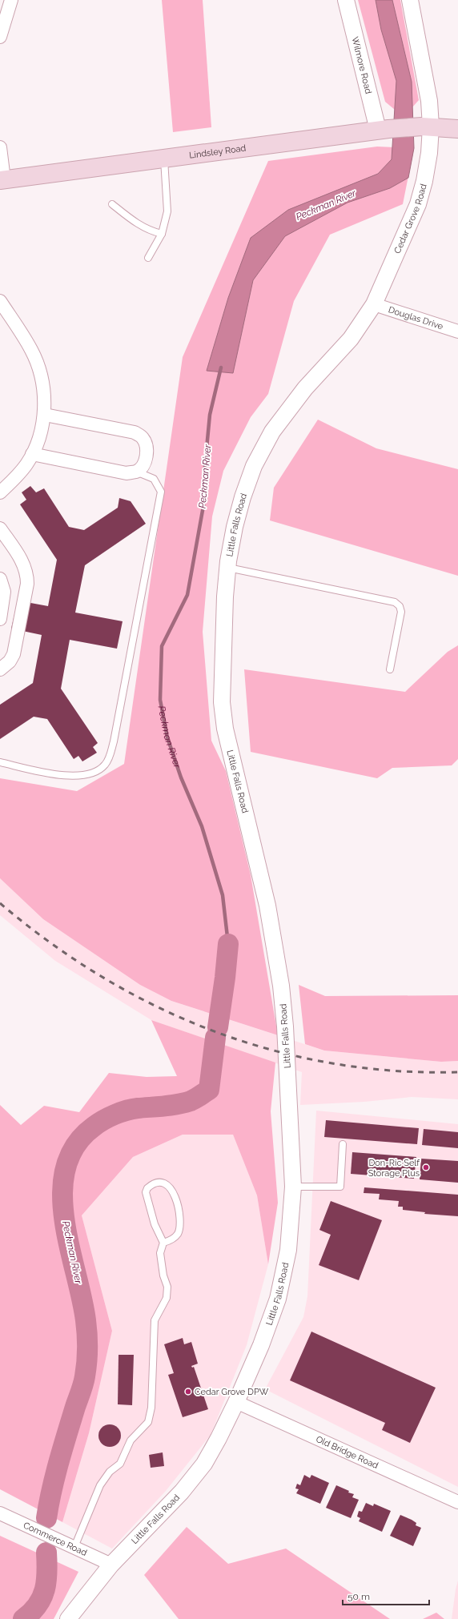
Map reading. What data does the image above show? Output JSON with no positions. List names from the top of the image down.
{
  "streets": {
    "main road": ["Lindsley Road"],
    "street": [
      "Wilmore Road",
      "Cedar Grove Road",
      "Douglas Drive",
      "Little Falls Road",
      "Old Bridge Road",
      "Commerce Road"
    ]
  },
  "crossings": [
    ["Wilmore Road", "Lindsley Road"],
    ["Lindsley Road", "Cedar Grove Road"],
    ["Cedar Grove Road", "Douglas Drive"],
    ["Cedar Grove Road", "Little Falls Road"],
    ["Little Falls Road", "Old Bridge Road"],
    ["Little Falls Road", "Commerce Road"]
  ],
  "water": ["Peckman River"],
  "places": ["Don-Ric Self Storage Plus", "Cedar Grove DPW"],
  "scale_bar": "50 m"
}
